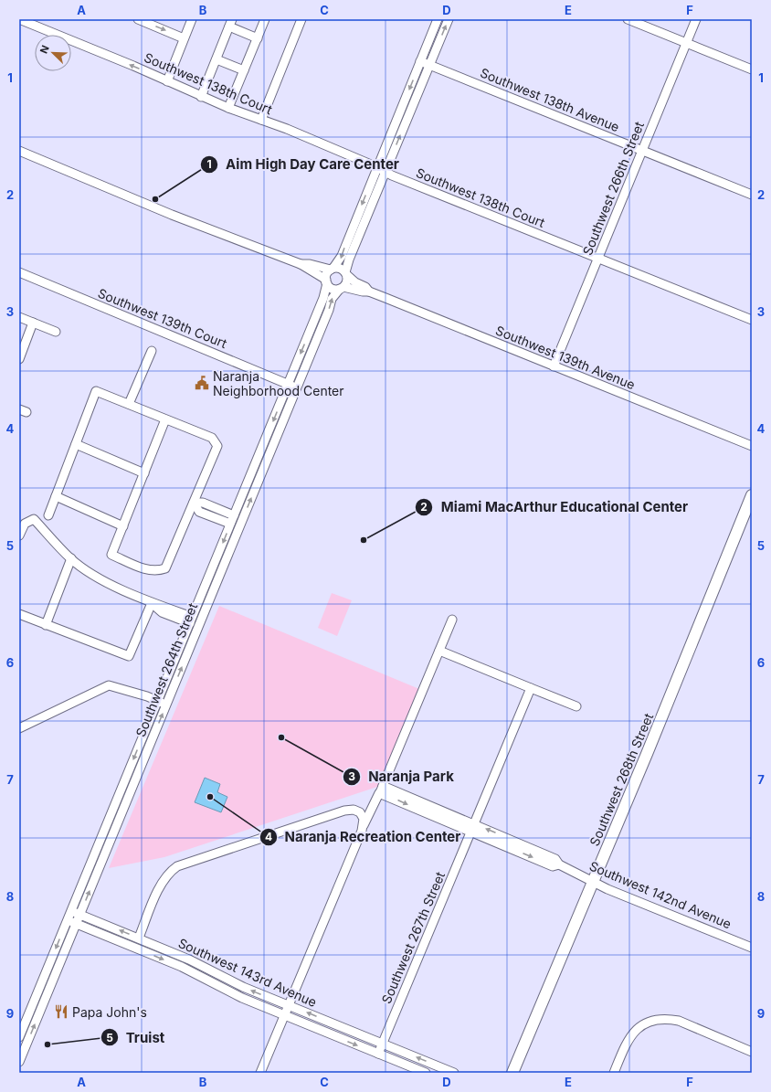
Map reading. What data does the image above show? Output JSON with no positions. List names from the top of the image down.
{
  "streets": {
    "main road": ["Southwest 268th Street"],
    "street": [
      "Southwest 138th Court",
      "Southwest 138th Avenue",
      "Southwest 266th Street",
      "Southwest 139th Court",
      "Southwest 139th Avenue",
      "Southwest 264th Street",
      "Southwest 142nd Avenue",
      "Southwest 267th Street",
      "Southwest 143rd Avenue"
    ]
  },
  "crossings": [
    ["Southwest 138th Court", "Southwest 266th Street"],
    ["Southwest 138th Avenue", "Southwest 266th Street"],
    ["Southwest 266th Street", "Southwest 139th Avenue"],
    ["Southwest 139th Court", "Southwest 264th Street"],
    ["Southwest 139th Avenue", "Southwest 264th Street"],
    ["Southwest 264th Street", "Southwest 143rd Avenue"],
    ["Southwest 268th Street", "Southwest 142nd Avenue"],
    ["Southwest 142nd Avenue", "Southwest 267th Street"],
    ["Southwest 267th Street", "Southwest 143rd Avenue"]
  ],
  "places": {
    "other": [
      "Aim High Day Care Center",
      "Miami MacArthur Educational Center",
      "Naranja Park",
      "Naranja Recreation Center",
      "Truist"
    ],
    "public building": ["Naranja Neighborhood Center"],
    "restaurant": ["Papa John's"]
  },
  "north": "top left",
  "grid": {
    "columns": [
      "A",
      "B",
      "C",
      "D",
      "E",
      "F"
    ],
    "rows": [
      "1",
      "2",
      "3",
      "4",
      "5",
      "6",
      "7",
      "8",
      "9"
    ]
  }
}
